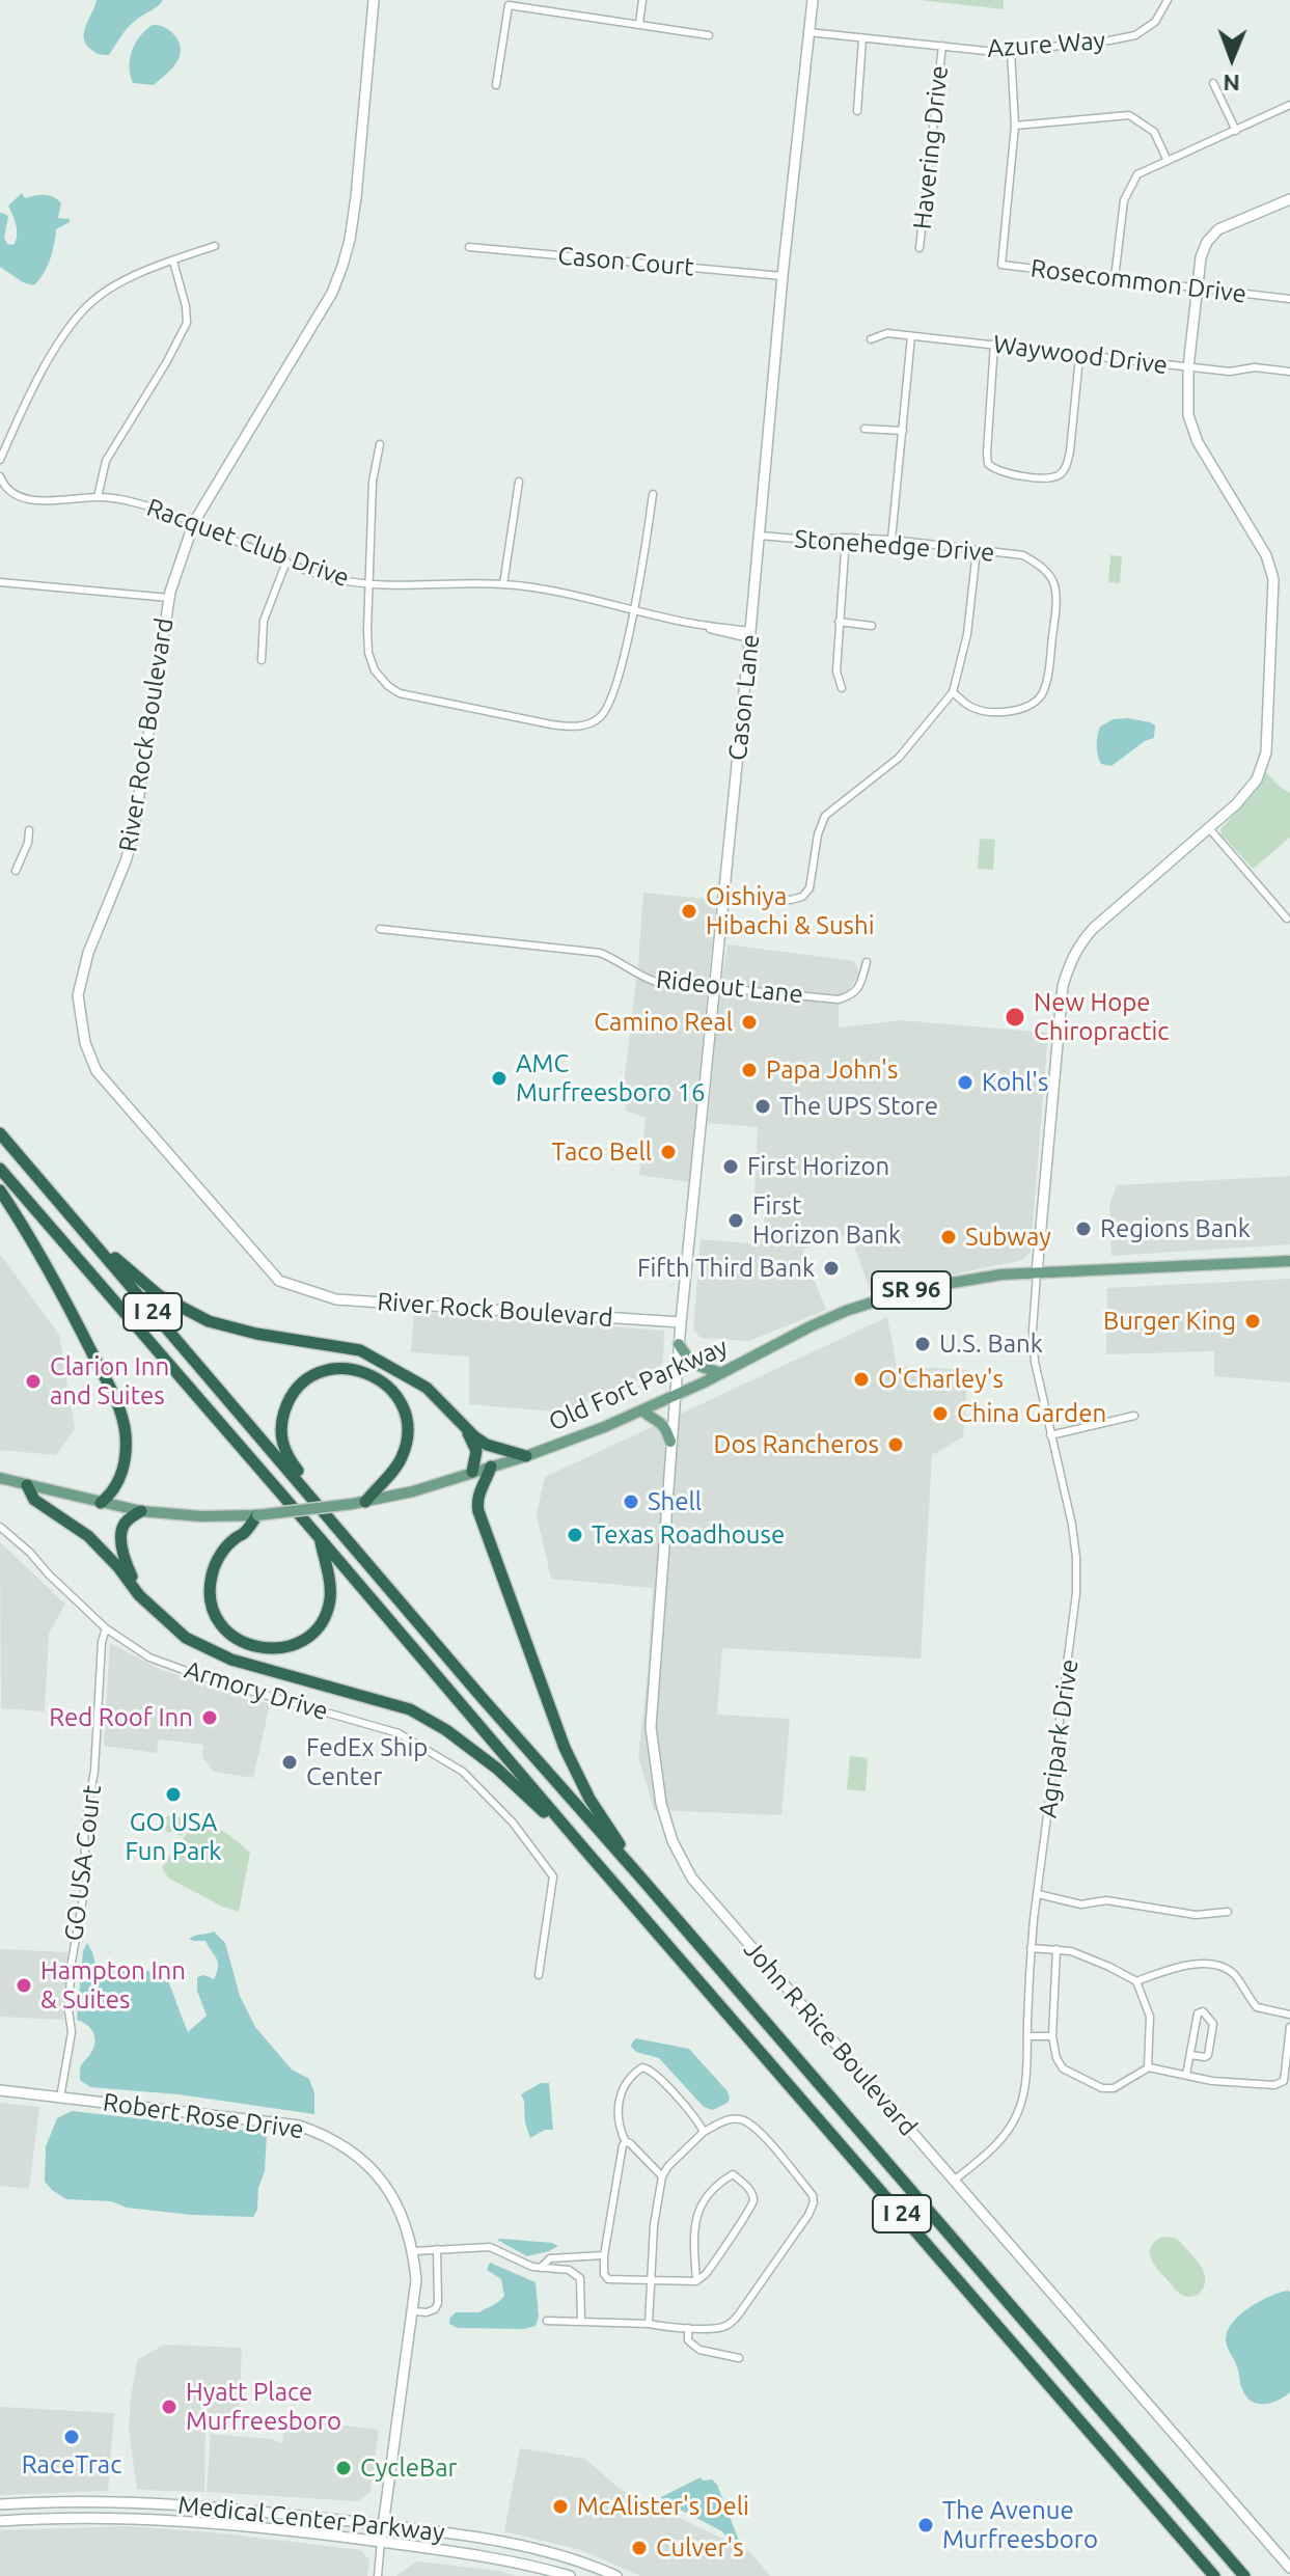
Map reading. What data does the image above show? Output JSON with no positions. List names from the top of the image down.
{
  "streets": {
    "highway": ["I 24"],
    "main road": ["SR 96", "Old Fort Parkway"],
    "street": [
      "Azure Way",
      "Havering Drive",
      "Cason Court",
      "Rosecommon Drive",
      "Waywood Drive",
      "Racquet Club Drive",
      "Stonehedge Drive",
      "Cason Lane",
      "River Rock Boulevard",
      "Rideout Lane",
      "Armory Drive",
      "Agripark Drive",
      "GO USA Court",
      "John R Rice Boulevard",
      "Robert Rose Drive",
      "Medical Center Parkway"
    ]
  },
  "crossings": [
    ["Azure Way", "Havering Drive"],
    ["Azure Way", "Rosecommon Drive"],
    ["Azure Way", "Cason Lane"],
    ["Cason Court", "Cason Lane"],
    ["Racquet Club Drive", "Cason Lane"],
    ["Racquet Club Drive", "River Rock Boulevard"],
    ["Stonehedge Drive", "Cason Lane"],
    ["Cason Lane", "River Rock Boulevard"],
    ["Cason Lane", "Rideout Lane"],
    ["Cason Lane", "Old Fort Parkway"],
    ["Cason Lane", "John R Rice Boulevard"],
    ["Old Fort Parkway", "Agripark Drive"],
    ["Old Fort Parkway", "John R Rice Boulevard"],
    ["Armory Drive", "GO USA Court"],
    ["Agripark Drive", "John R Rice Boulevard"],
    ["GO USA Court", "Robert Rose Drive"],
    ["Robert Rose Drive", "Medical Center Parkway"]
  ],
  "places": [
    "Oishiya Hibachi & Sushi",
    "New Hope Chiropractic",
    "Camino Real",
    "Papa John's",
    "AMC Murfreesboro 16",
    "Kohl's",
    "The UPS Store",
    "Taco Bell",
    "First Horizon",
    "First Horizon Bank",
    "Regions Bank",
    "Subway",
    "Fifth Third Bank",
    "Burger King",
    "U.S. Bank",
    "O'Charley's",
    "Clarion Inn and Suites",
    "China Garden",
    "Dos Rancheros",
    "Shell",
    "Texas Roadhouse",
    "Red Roof Inn",
    "FedEx Ship Center",
    "GO USA Fun Park",
    "Hampton Inn & Suites",
    "Hyatt Place Murfreesboro",
    "RaceTrac",
    "CycleBar",
    "McAlister's Deli",
    "The Avenue Murfreesboro",
    "Culver's"
  ],
  "north": "bottom"
}
